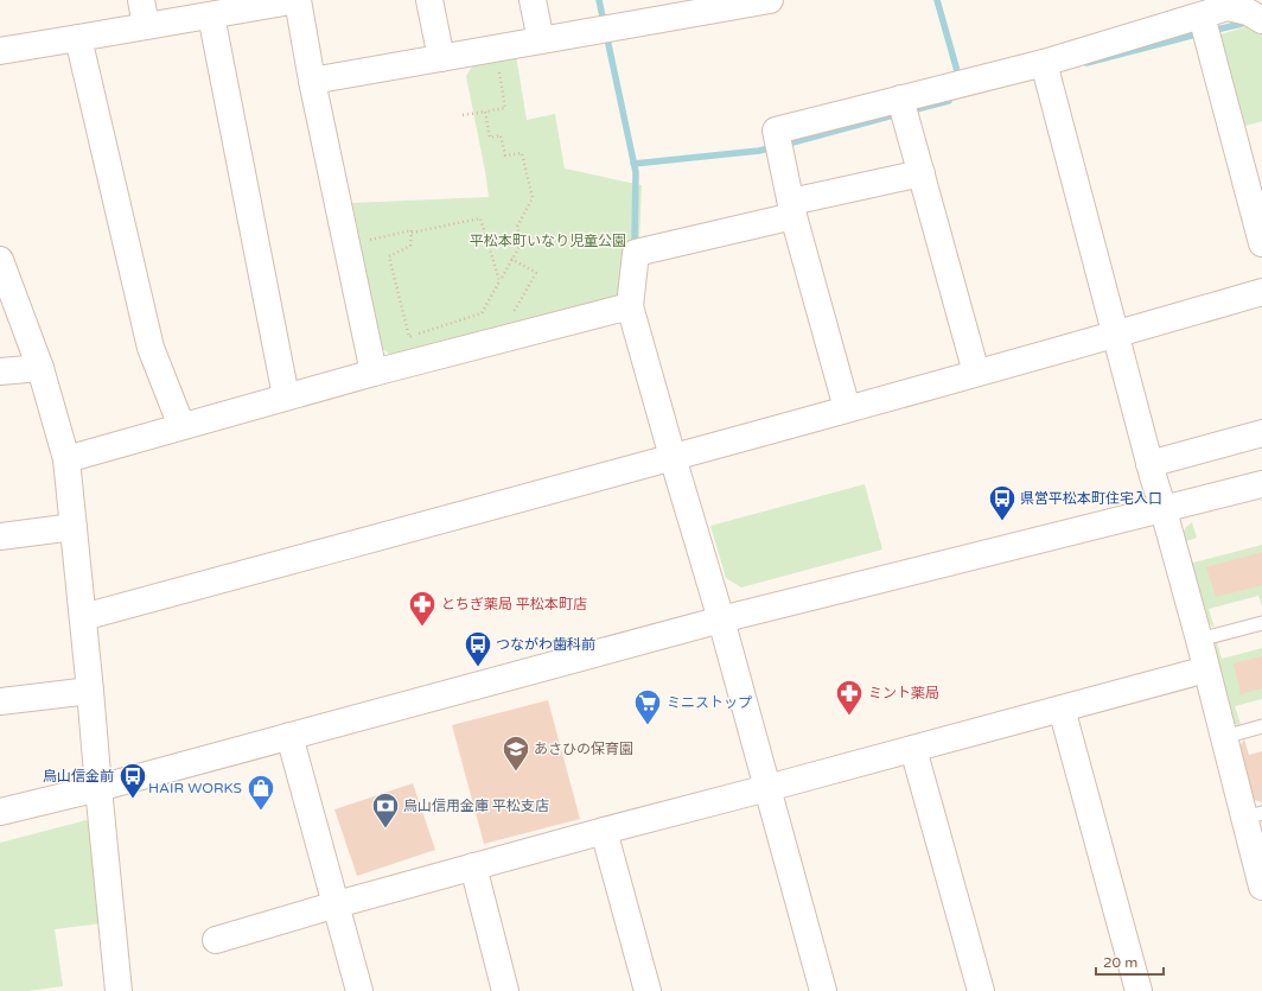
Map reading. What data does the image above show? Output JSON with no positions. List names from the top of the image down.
{
  "parks": ["平松本町いなり児童公園"],
  "places": {
    "bus stop": ["県営平松本町住宅入口", "つながわ歯科前", "烏山信金前"],
    "pharmacy": ["とちぎ薬局 平松本町店", "ミント薬局"],
    "supermarket": ["ミニストップ"],
    "school or university": ["あさひの保育園"],
    "shop": ["HAIR WORKS"],
    "bank": ["烏山信用金庫 平松支店"]
  },
  "scale_bar": "20 m"
}
